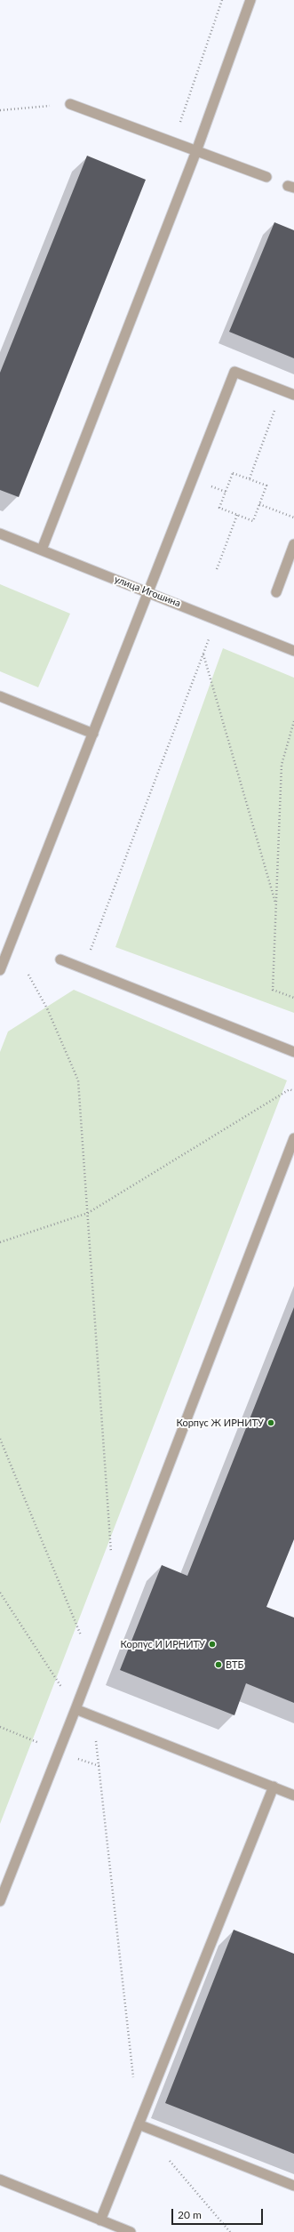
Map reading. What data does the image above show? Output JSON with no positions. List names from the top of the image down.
{
  "streets": {
    "street": ["улица Игошина"]
  },
  "places": ["Корпус Ж ИРНИТУ", "Корпус И ИРНИТУ", "ВТБ"],
  "scale_bar": "20 m"
}
